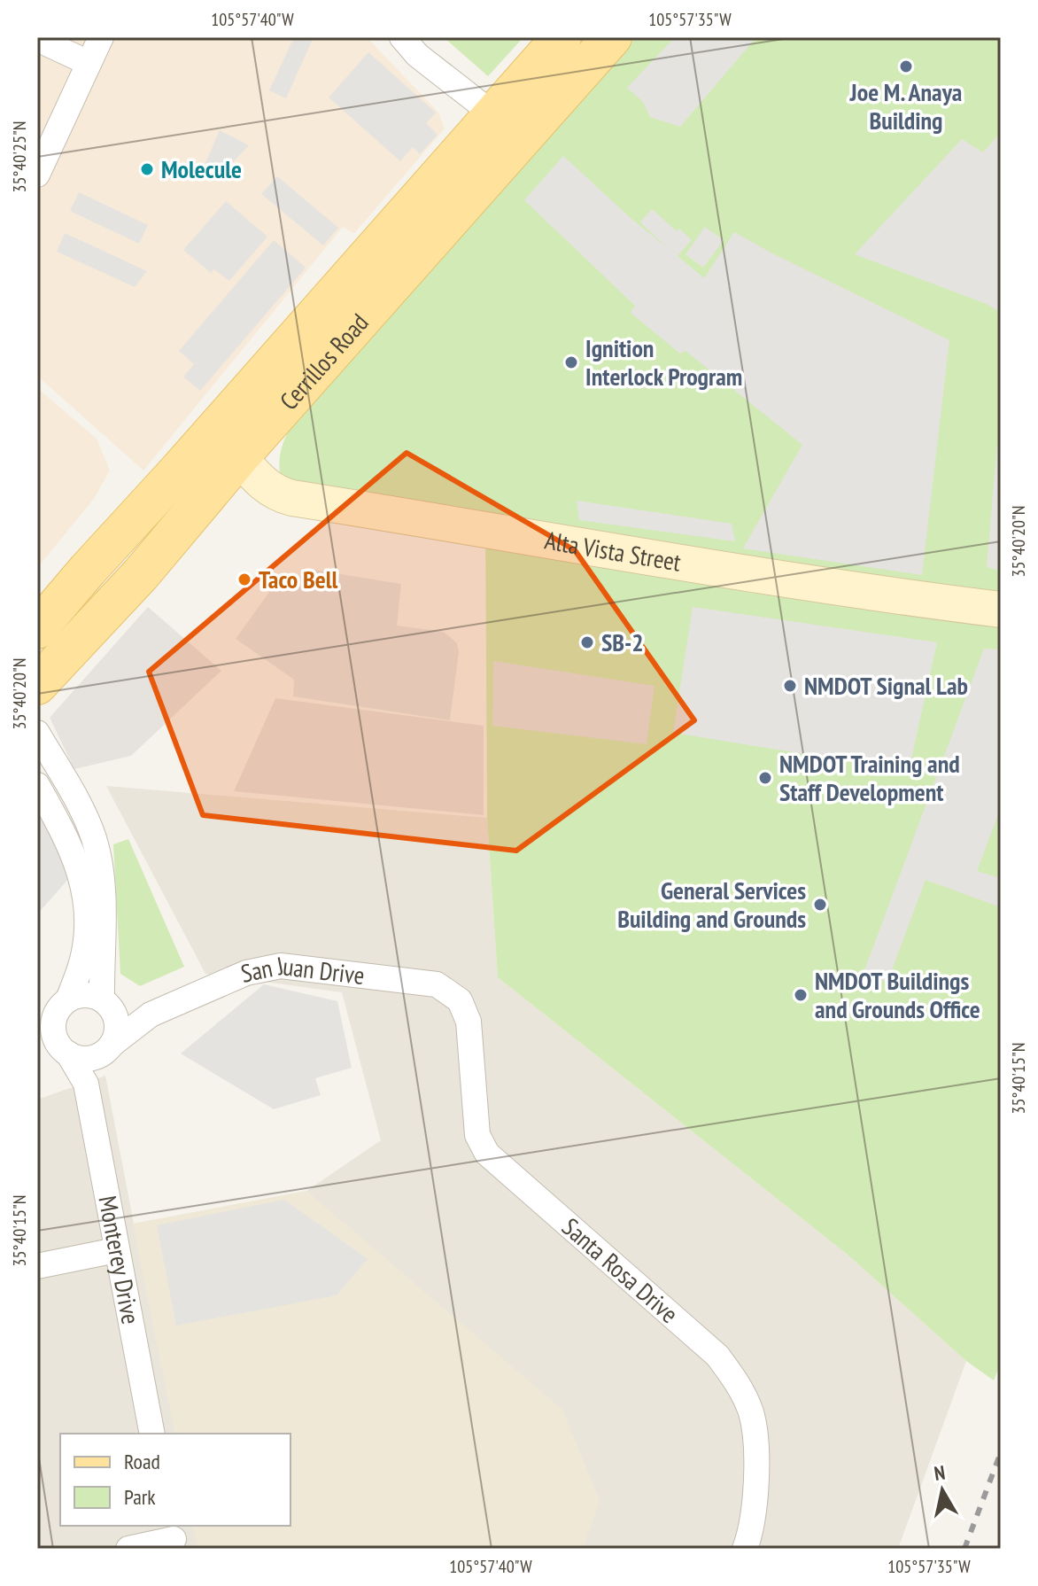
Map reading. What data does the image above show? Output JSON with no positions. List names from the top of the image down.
{
  "streets": {
    "main road": ["Cerrillos Road"],
    "street": [
      "Alta Vista Street",
      "San Juan Drive",
      "Monterey Drive",
      "Santa Rosa Drive"
    ]
  },
  "crossings": [
    ["Cerrillos Road", "Alta Vista Street"],
    ["San Juan Drive", "Monterey Drive"],
    ["San Juan Drive", "Santa Rosa Drive"]
  ],
  "places": [
    "Joe M. Anaya Building",
    "Molecule",
    "Ignition Interlock Program",
    "Taco Bell",
    "SB-2",
    "NMDOT Signal Lab",
    "NMDOT Training and Staff Development",
    "General Services Building and Grounds",
    "NMDOT Buildings and Grounds Office"
  ],
  "legend": ["Road", "Park"],
  "north": "top",
  "coordinates": [
    "105°57'40\"W",
    "105°57'35\"W",
    "35°40'25\"N",
    "35°40'20\"N",
    "35°40'15\"N"
  ]
}
